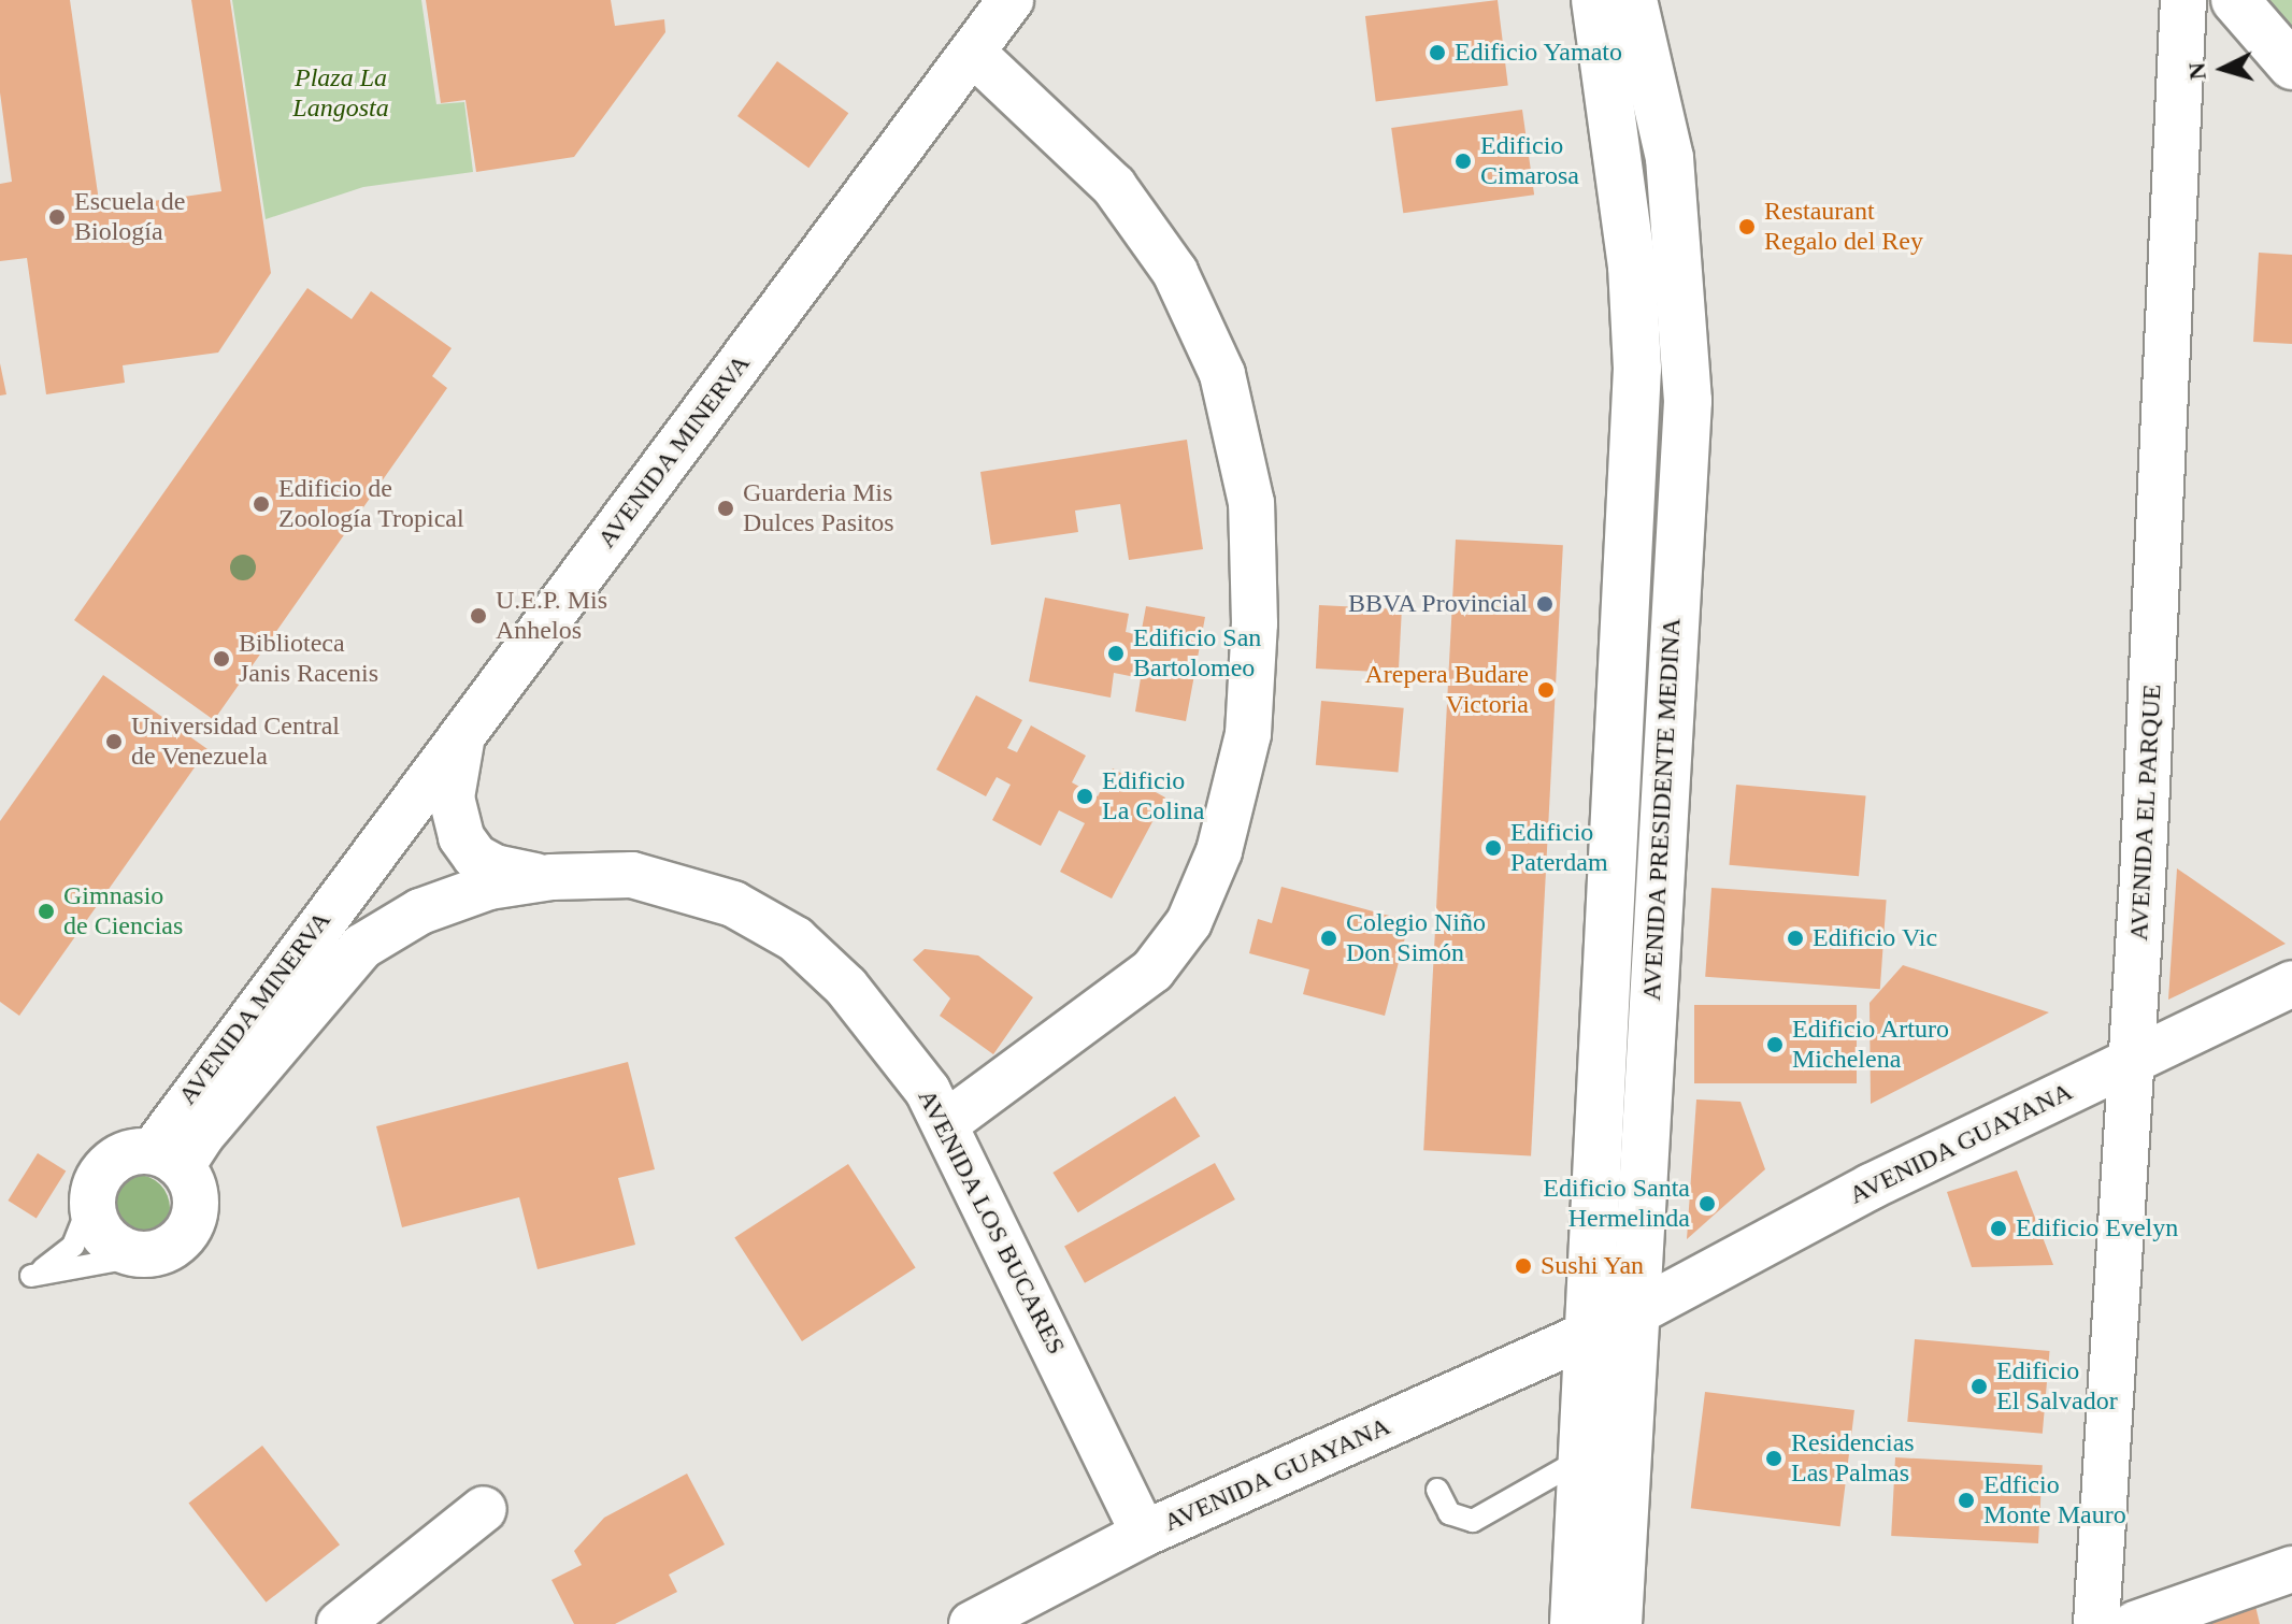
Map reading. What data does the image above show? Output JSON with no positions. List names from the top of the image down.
{
  "streets": {
    "street": [
      "AVENIDA MINERVA",
      "AVENIDA PRESIDENTE MEDINA",
      "AVENIDA EL PARQUE",
      "AVENIDA GUAYANA",
      "AVENIDA LOS BUCARES"
    ]
  },
  "crossings": [
    ["AVENIDA MINERVA", "AVENIDA LOS BUCARES"],
    ["AVENIDA PRESIDENTE MEDINA", "AVENIDA GUAYANA"],
    ["AVENIDA EL PARQUE", "AVENIDA GUAYANA"],
    ["AVENIDA GUAYANA", "AVENIDA LOS BUCARES"]
  ],
  "parks": ["Plaza La Langosta"],
  "places": [
    "Edificio Yamato",
    "Edificio Cimarosa",
    "Escuela de Biología",
    "Restaurant Regalo del Rey",
    "Edificio de Zoología Tropical",
    "Guarderia Mis Dulces Pasitos",
    "BBVA Provincial",
    "U.E.P. Mis Anhelos",
    "Edificio San Bartolomeo",
    "Biblioteca Janis Racenis",
    "Arepera Budare Victoria",
    "Universidad Central de Venezuela",
    "Edificio La Colina",
    "Edificio Paterdam",
    "Gimnasio de Ciencias",
    "Colegio Niño Don Simón",
    "Edificio Vic",
    "Edificio Arturo Michelena",
    "Edificio Santa Hermelinda",
    "Edificio Evelyn",
    "Sushi Yan",
    "Edificio El Salvador",
    "Residencias Las Palmas",
    "Edficio Monte Mauro"
  ],
  "north": "left"
}
